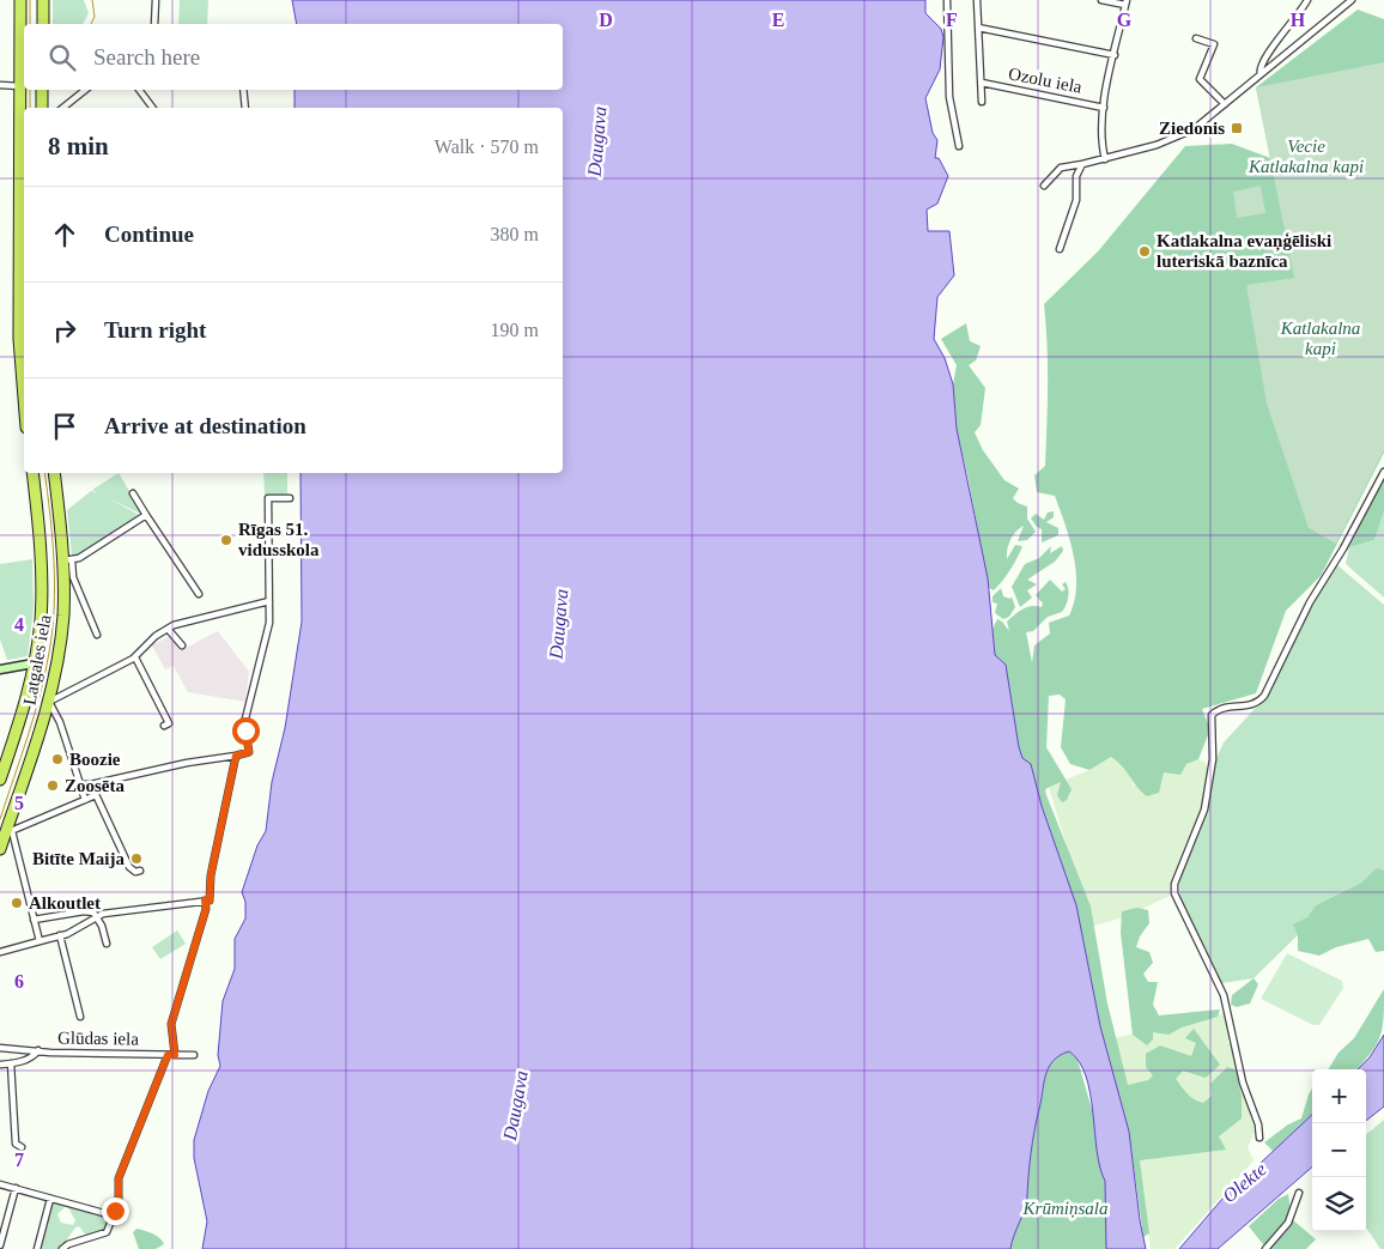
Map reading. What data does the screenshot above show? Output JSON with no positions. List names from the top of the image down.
{
  "streets": {
    "highway": ["Latgales iela"],
    "street": ["Ozolu iela", "Glūdas iela"]
  },
  "water": ["Daugava", "Olekte"],
  "parks": ["Vecie Katlakalna kapi", "Katlakalna kapi", "Krūmiņsala"],
  "places": {
    "transit": ["Ziedonis"],
    "other": [
      "Katlakalna evaņģēliski luteriskā baznīca",
      "Rīgas 51. vidusskola",
      "Boozie",
      "Zoosēta",
      "Bitīte Maija",
      "Alkoutlet"
    ]
  },
  "page": {
    "search": "Search here",
    "heading": ["8 min", "Walk · 570 m"],
    "list": [
      ["Continue", "380 m"],
      ["Turn right", "190 m"],
      "Arrive at destination"
    ],
    "map_buttons": ["+", "−"]
  },
  "grid": {
    "columns": [
      "D",
      "E",
      "F",
      "G",
      "H"
    ],
    "rows": [
      "4",
      "5",
      "6",
      "7"
    ]
  }
}
